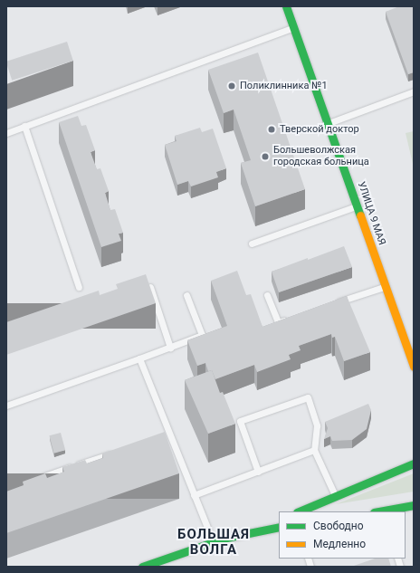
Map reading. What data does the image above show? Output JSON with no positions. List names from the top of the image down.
{
  "streets": {
    "street": ["УЛИЦА 9 МАЯ"]
  },
  "districts": ["БОЛЬШАЯ ВОЛГА"],
  "places": ["Поликлинника №1", "Тверской доктор", "Большеволжская городская больница"],
  "legend": ["Свободно", "Медленно"]
}
